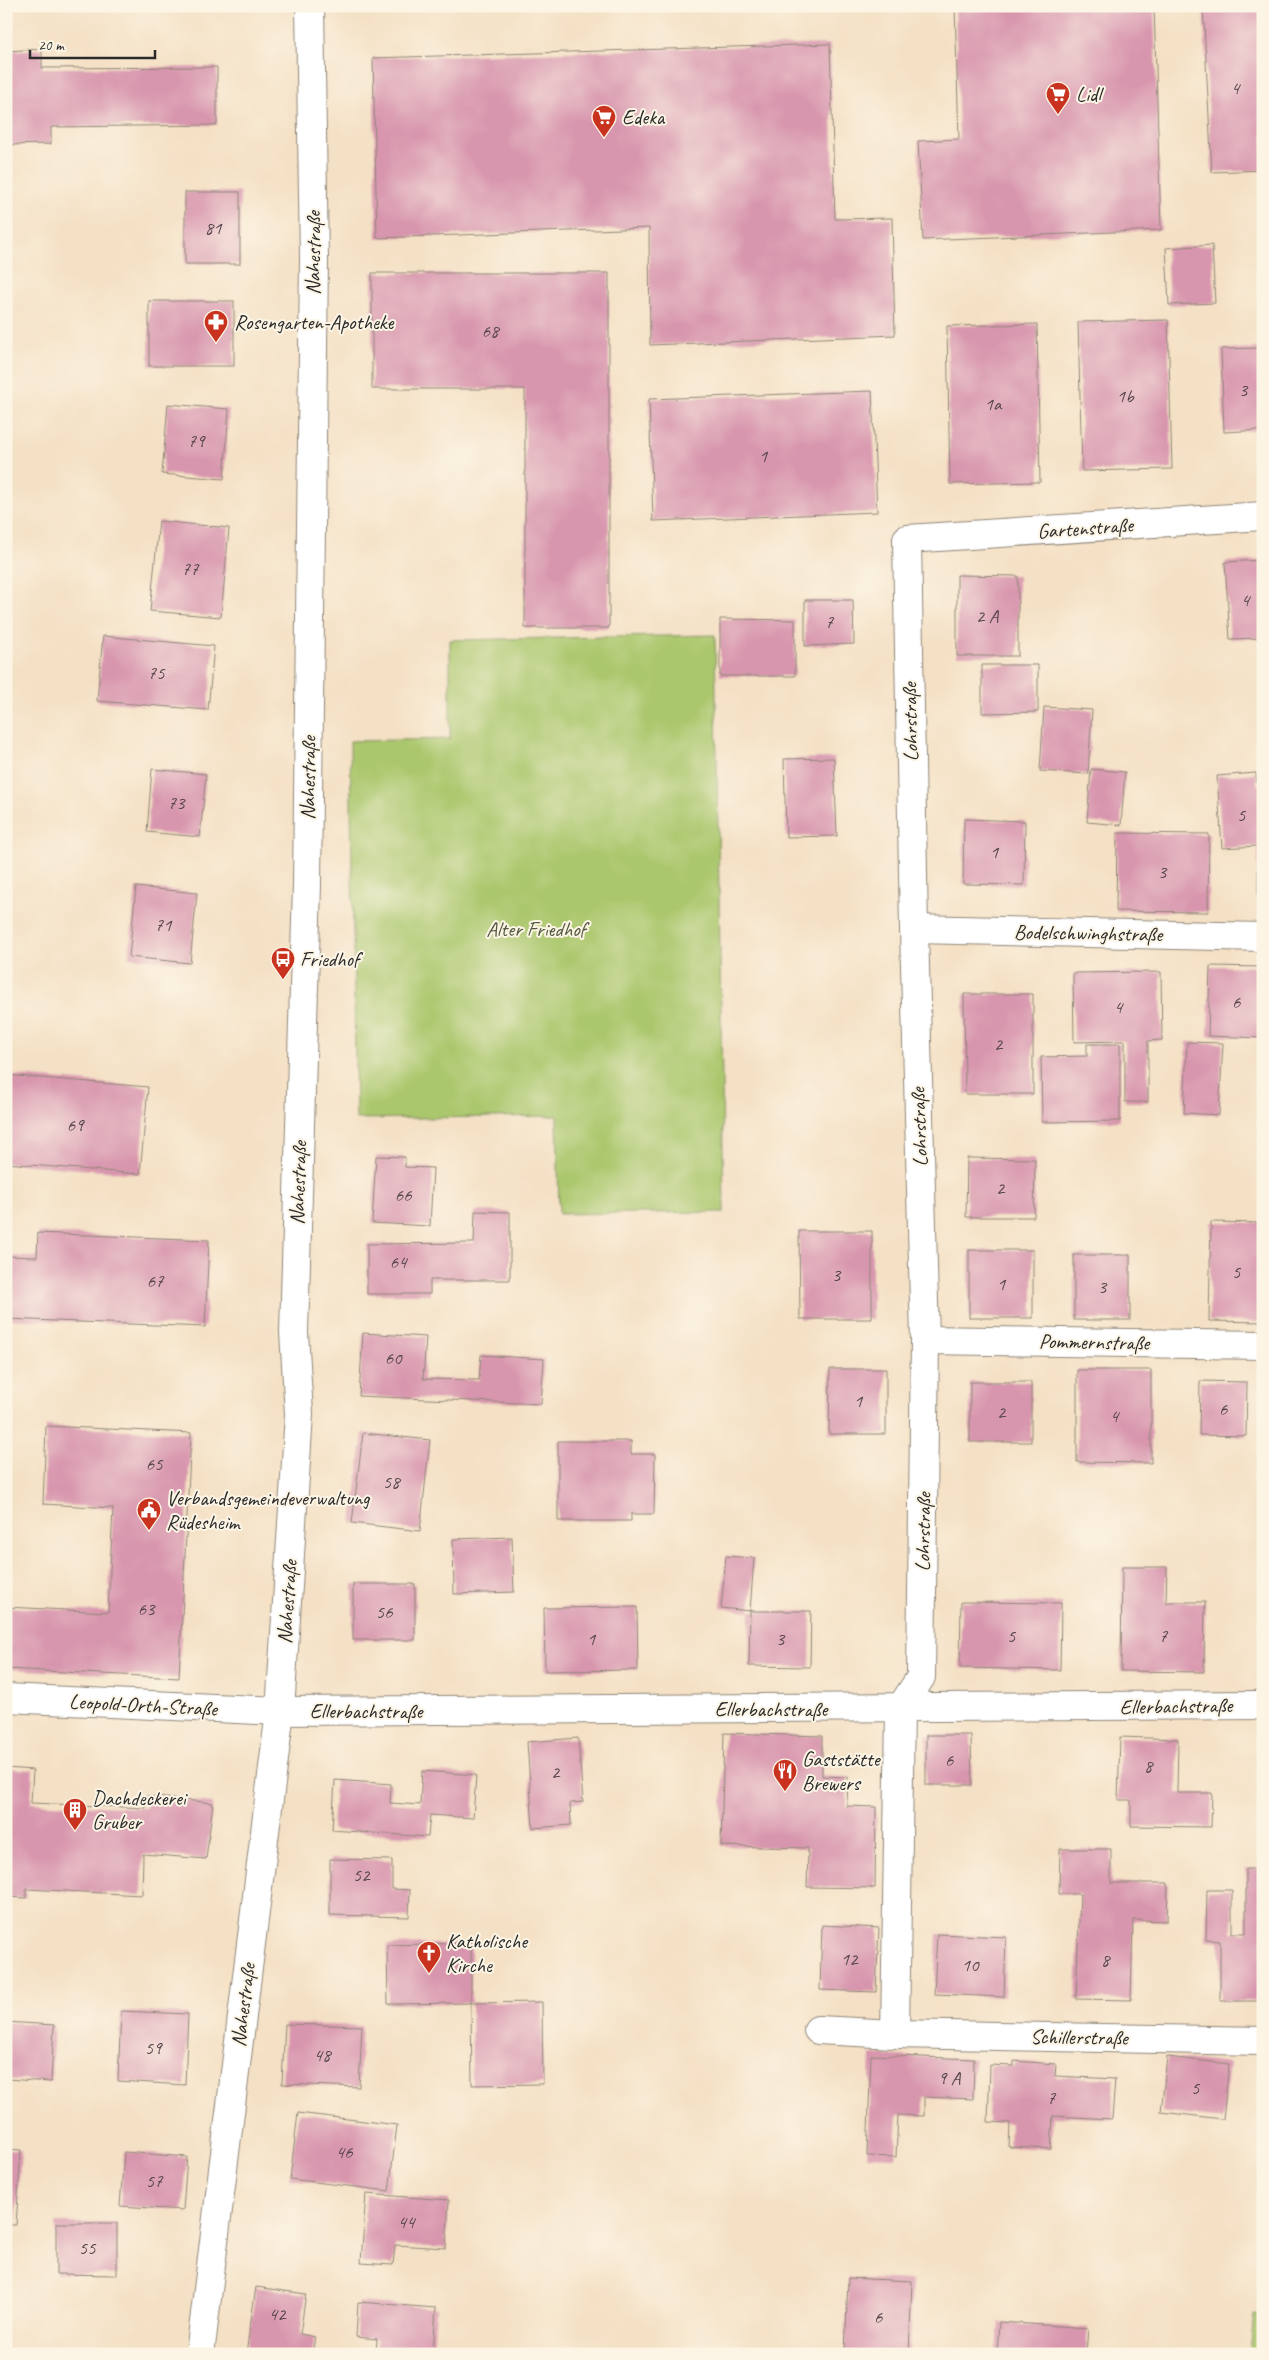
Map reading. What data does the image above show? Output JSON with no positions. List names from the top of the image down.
{
  "streets": {
    "street": [
      "Nahestraße",
      "Gartenstraße",
      "Lohrstraße",
      "Bodelschwinghstraße",
      "Pommernstraße",
      "Leopold-Orth-Straße",
      "Ellerbachstraße",
      "Schillerstraße"
    ]
  },
  "crossings": [
    ["Nahestraße", "Leopold-Orth-Straße"],
    ["Nahestraße", "Ellerbachstraße"],
    ["Gartenstraße", "Lohrstraße"],
    ["Lohrstraße", "Bodelschwinghstraße"],
    ["Lohrstraße", "Pommernstraße"],
    ["Lohrstraße", "Ellerbachstraße"],
    ["Leopold-Orth-Straße", "Ellerbachstraße"]
  ],
  "parks": ["Alter Friedhof"],
  "places": {
    "supermarket": ["Lidl", "Edeka"],
    "pharmacy": ["Rosengarten-Apotheke"],
    "bus stop": ["Friedhof"],
    "public building": ["Verbandsgemeindeverwaltung Rüdesheim"],
    "restaurant": ["Gaststätte Brewers"],
    "building": ["Dachdeckerei Gruber"],
    "church": ["Katholische Kirche"]
  },
  "house_numbers": [
    "4",
    "81",
    "68",
    "3",
    "1b",
    "1a",
    "79",
    "1",
    "77",
    "4",
    "2 A",
    "7",
    "75",
    "73",
    "5",
    "1",
    "3",
    "71",
    "6",
    "4",
    "2",
    "69",
    "2",
    "66",
    "64",
    "5",
    "3",
    "67",
    "1",
    "3",
    "60",
    "1",
    "6",
    "2",
    "4",
    "65",
    "58",
    "63",
    "56",
    "5",
    "7",
    "1",
    "3",
    "6",
    "8",
    "2",
    "52",
    "12",
    "8",
    "10",
    "59",
    "48",
    "9 A",
    "5",
    "7",
    "46",
    "57",
    "44",
    "55",
    "42",
    "6"
  ],
  "scale_bar": "20 m"
}
